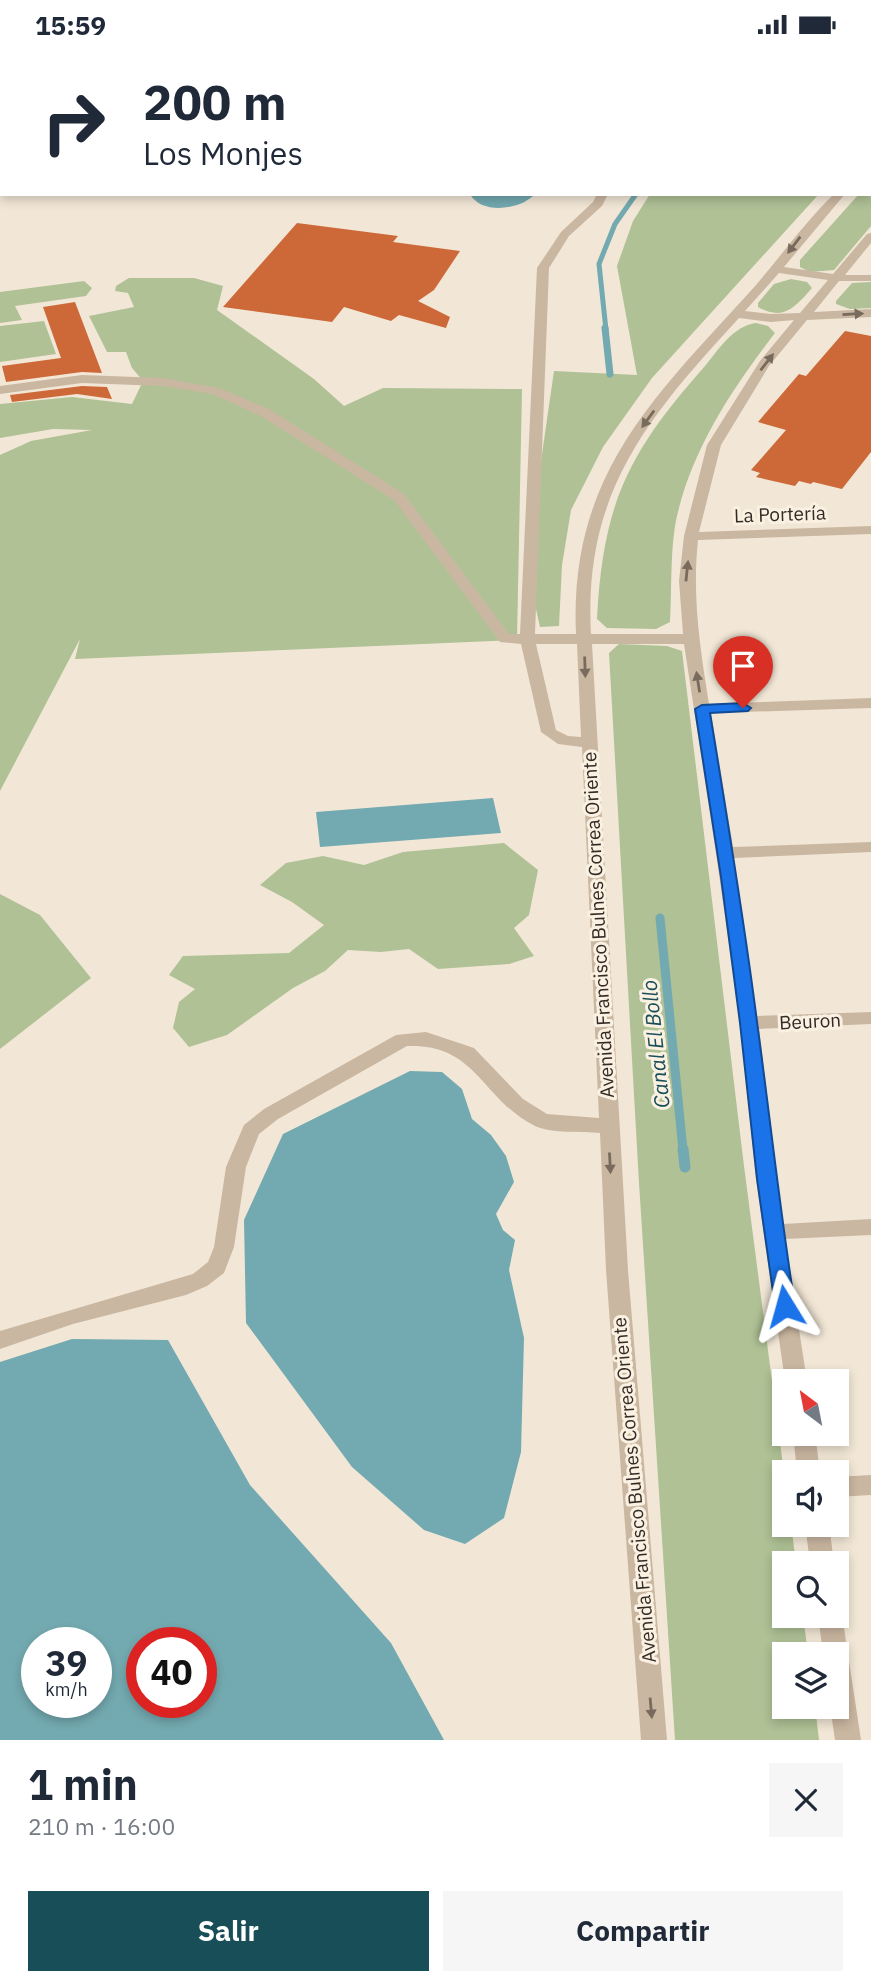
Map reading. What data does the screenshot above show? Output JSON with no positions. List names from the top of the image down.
{
  "streets": {
    "street": ["La Portería", "Avenida Francisco Bulnes Correa Oriente", "Beuron"]
  },
  "water": ["Canal El Bollo"],
  "north": "top left",
  "page": {
    "status": "15:59",
    "turn": ["200 m", "Los Monjes"],
    "speed": "39 km/h",
    "limit": "40",
    "heading": ["1 min", "210 m · 16:00"],
    "buttons": ["Salir", "Compartir"]
  }
}
